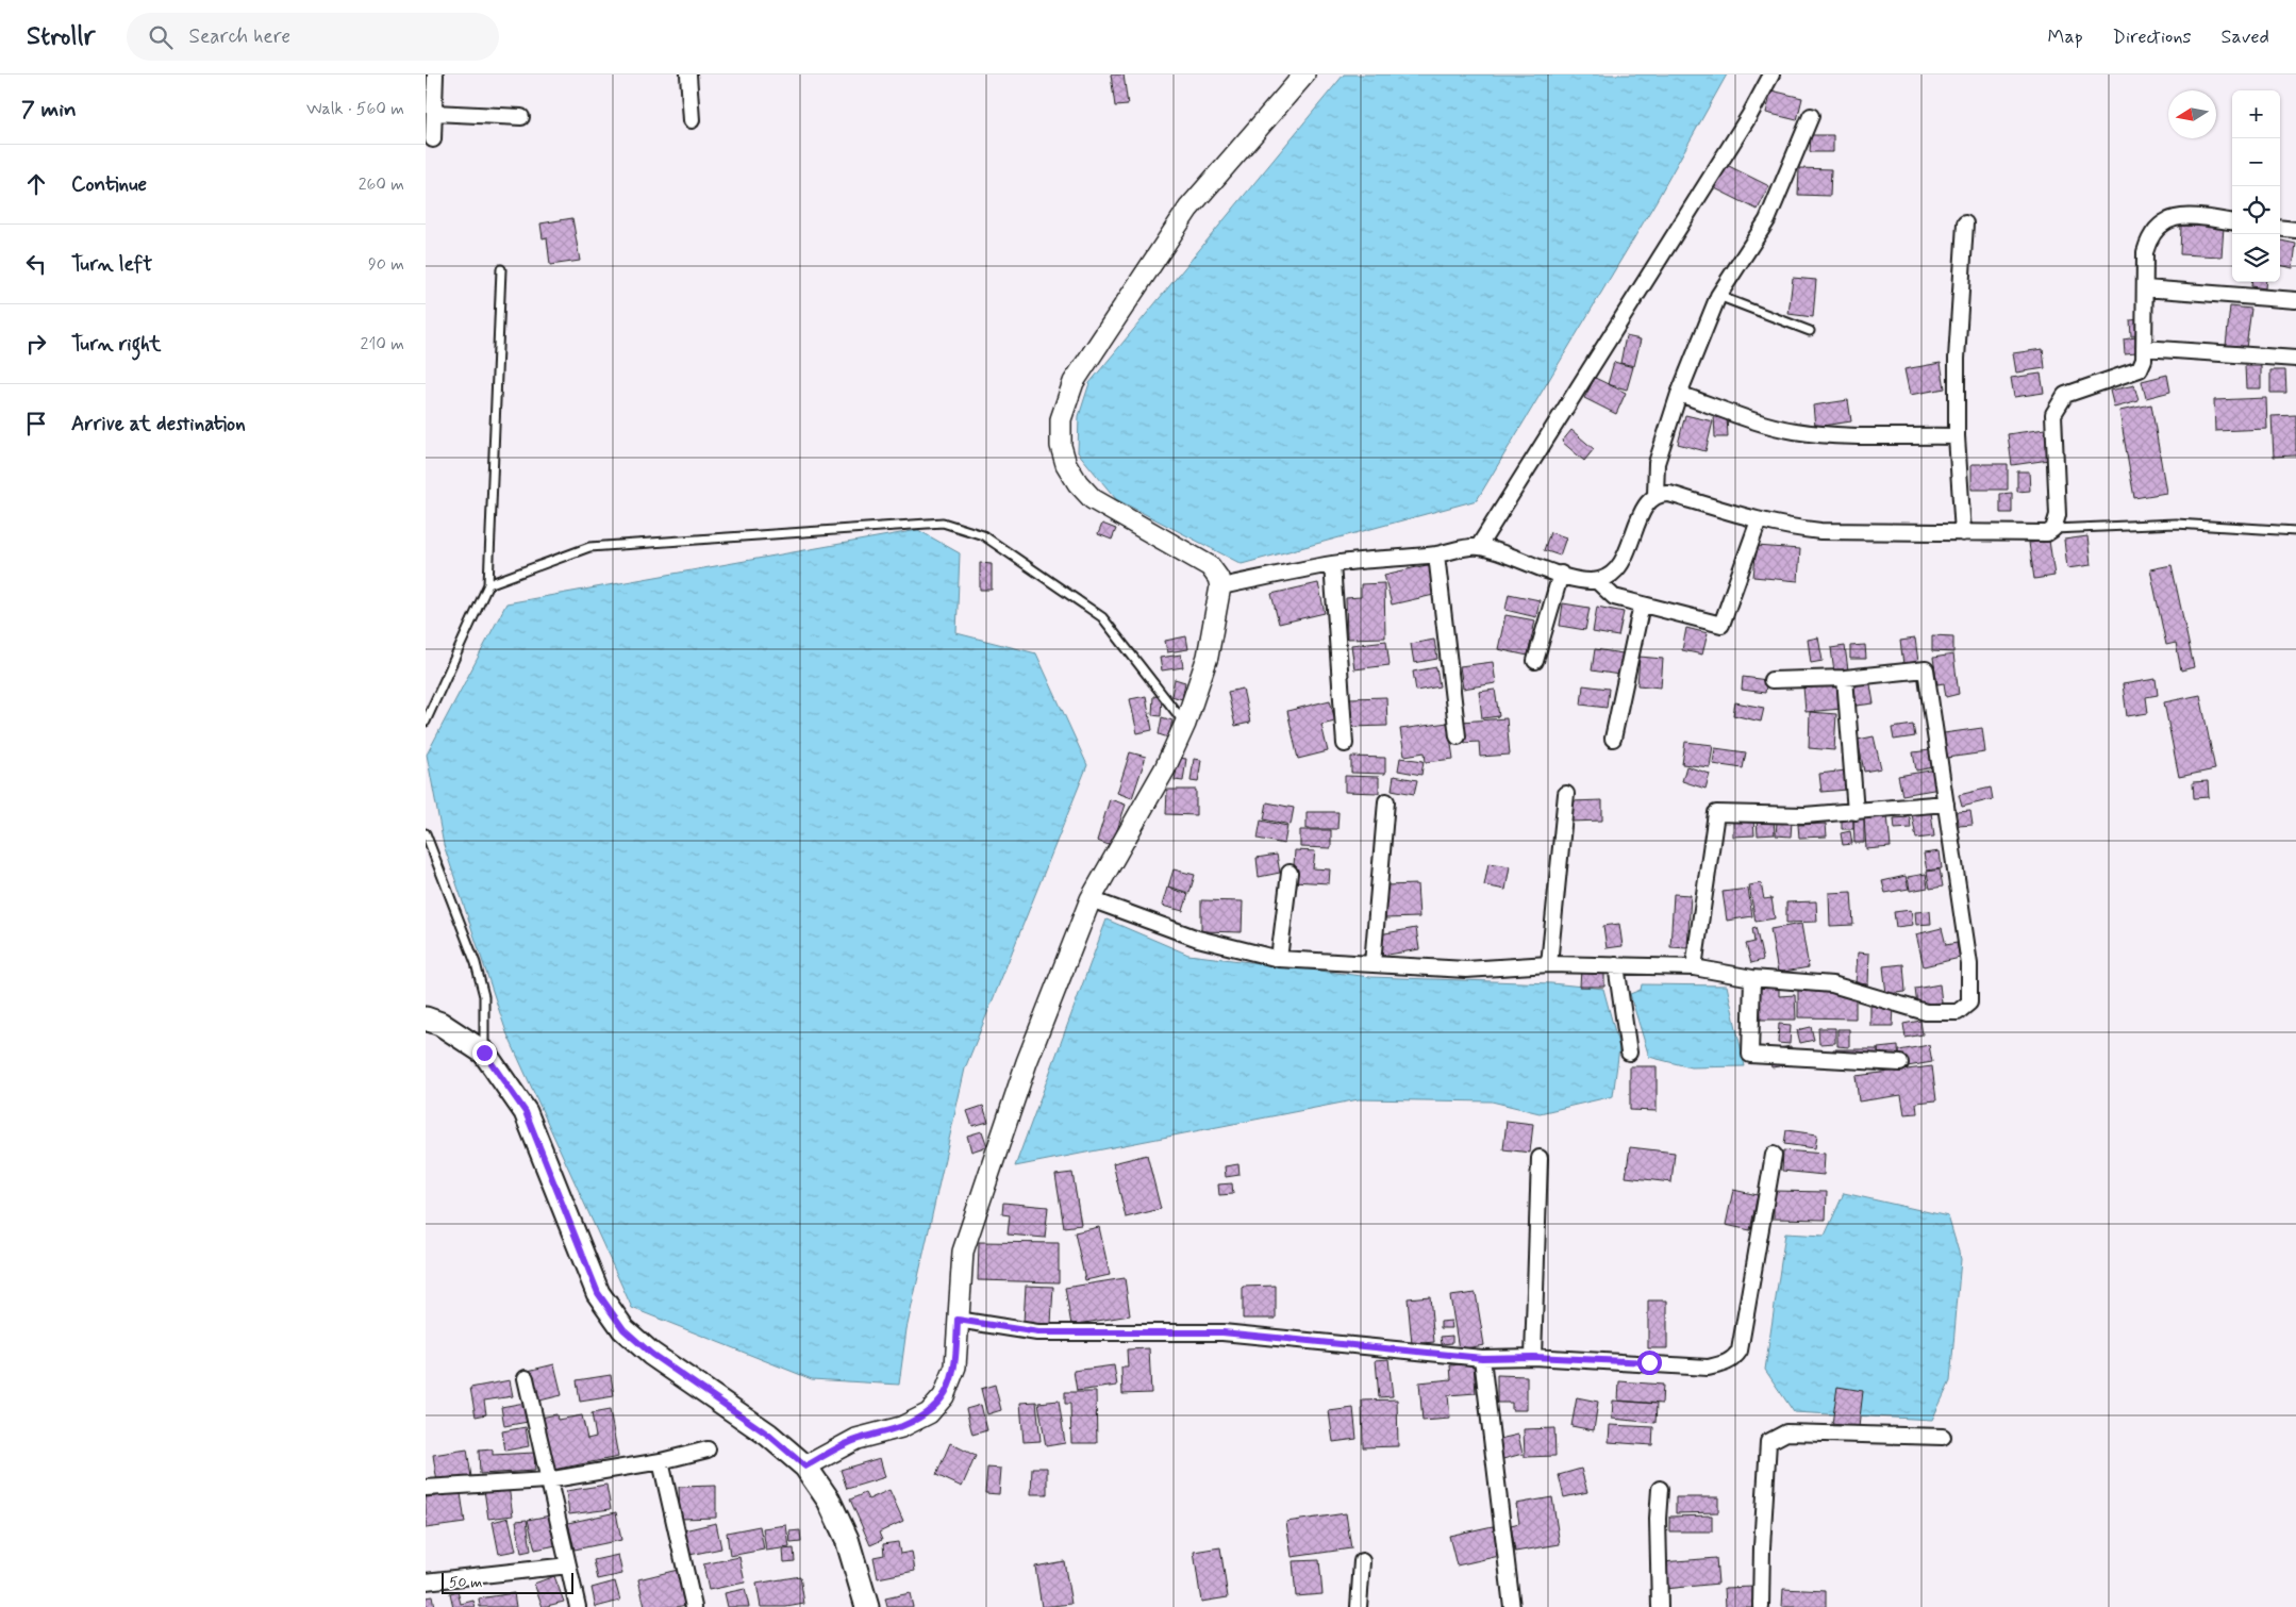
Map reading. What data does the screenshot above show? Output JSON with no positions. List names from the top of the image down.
{
  "scale_bar": "50 m",
  "north": "left",
  "page": {
    "header": "Strollr",
    "search": "Search here",
    "nav": ["Map", "Directions", "Saved"],
    "heading": ["7 min", "Walk · 560 m"],
    "map_buttons": ["+", "−"],
    "list": [
      ["Continue", "260 m"],
      ["Turn left", "90 m"],
      ["Turn right", "210 m"],
      "Arrive at destination"
    ],
    "scale": "50 m"
  }
}
